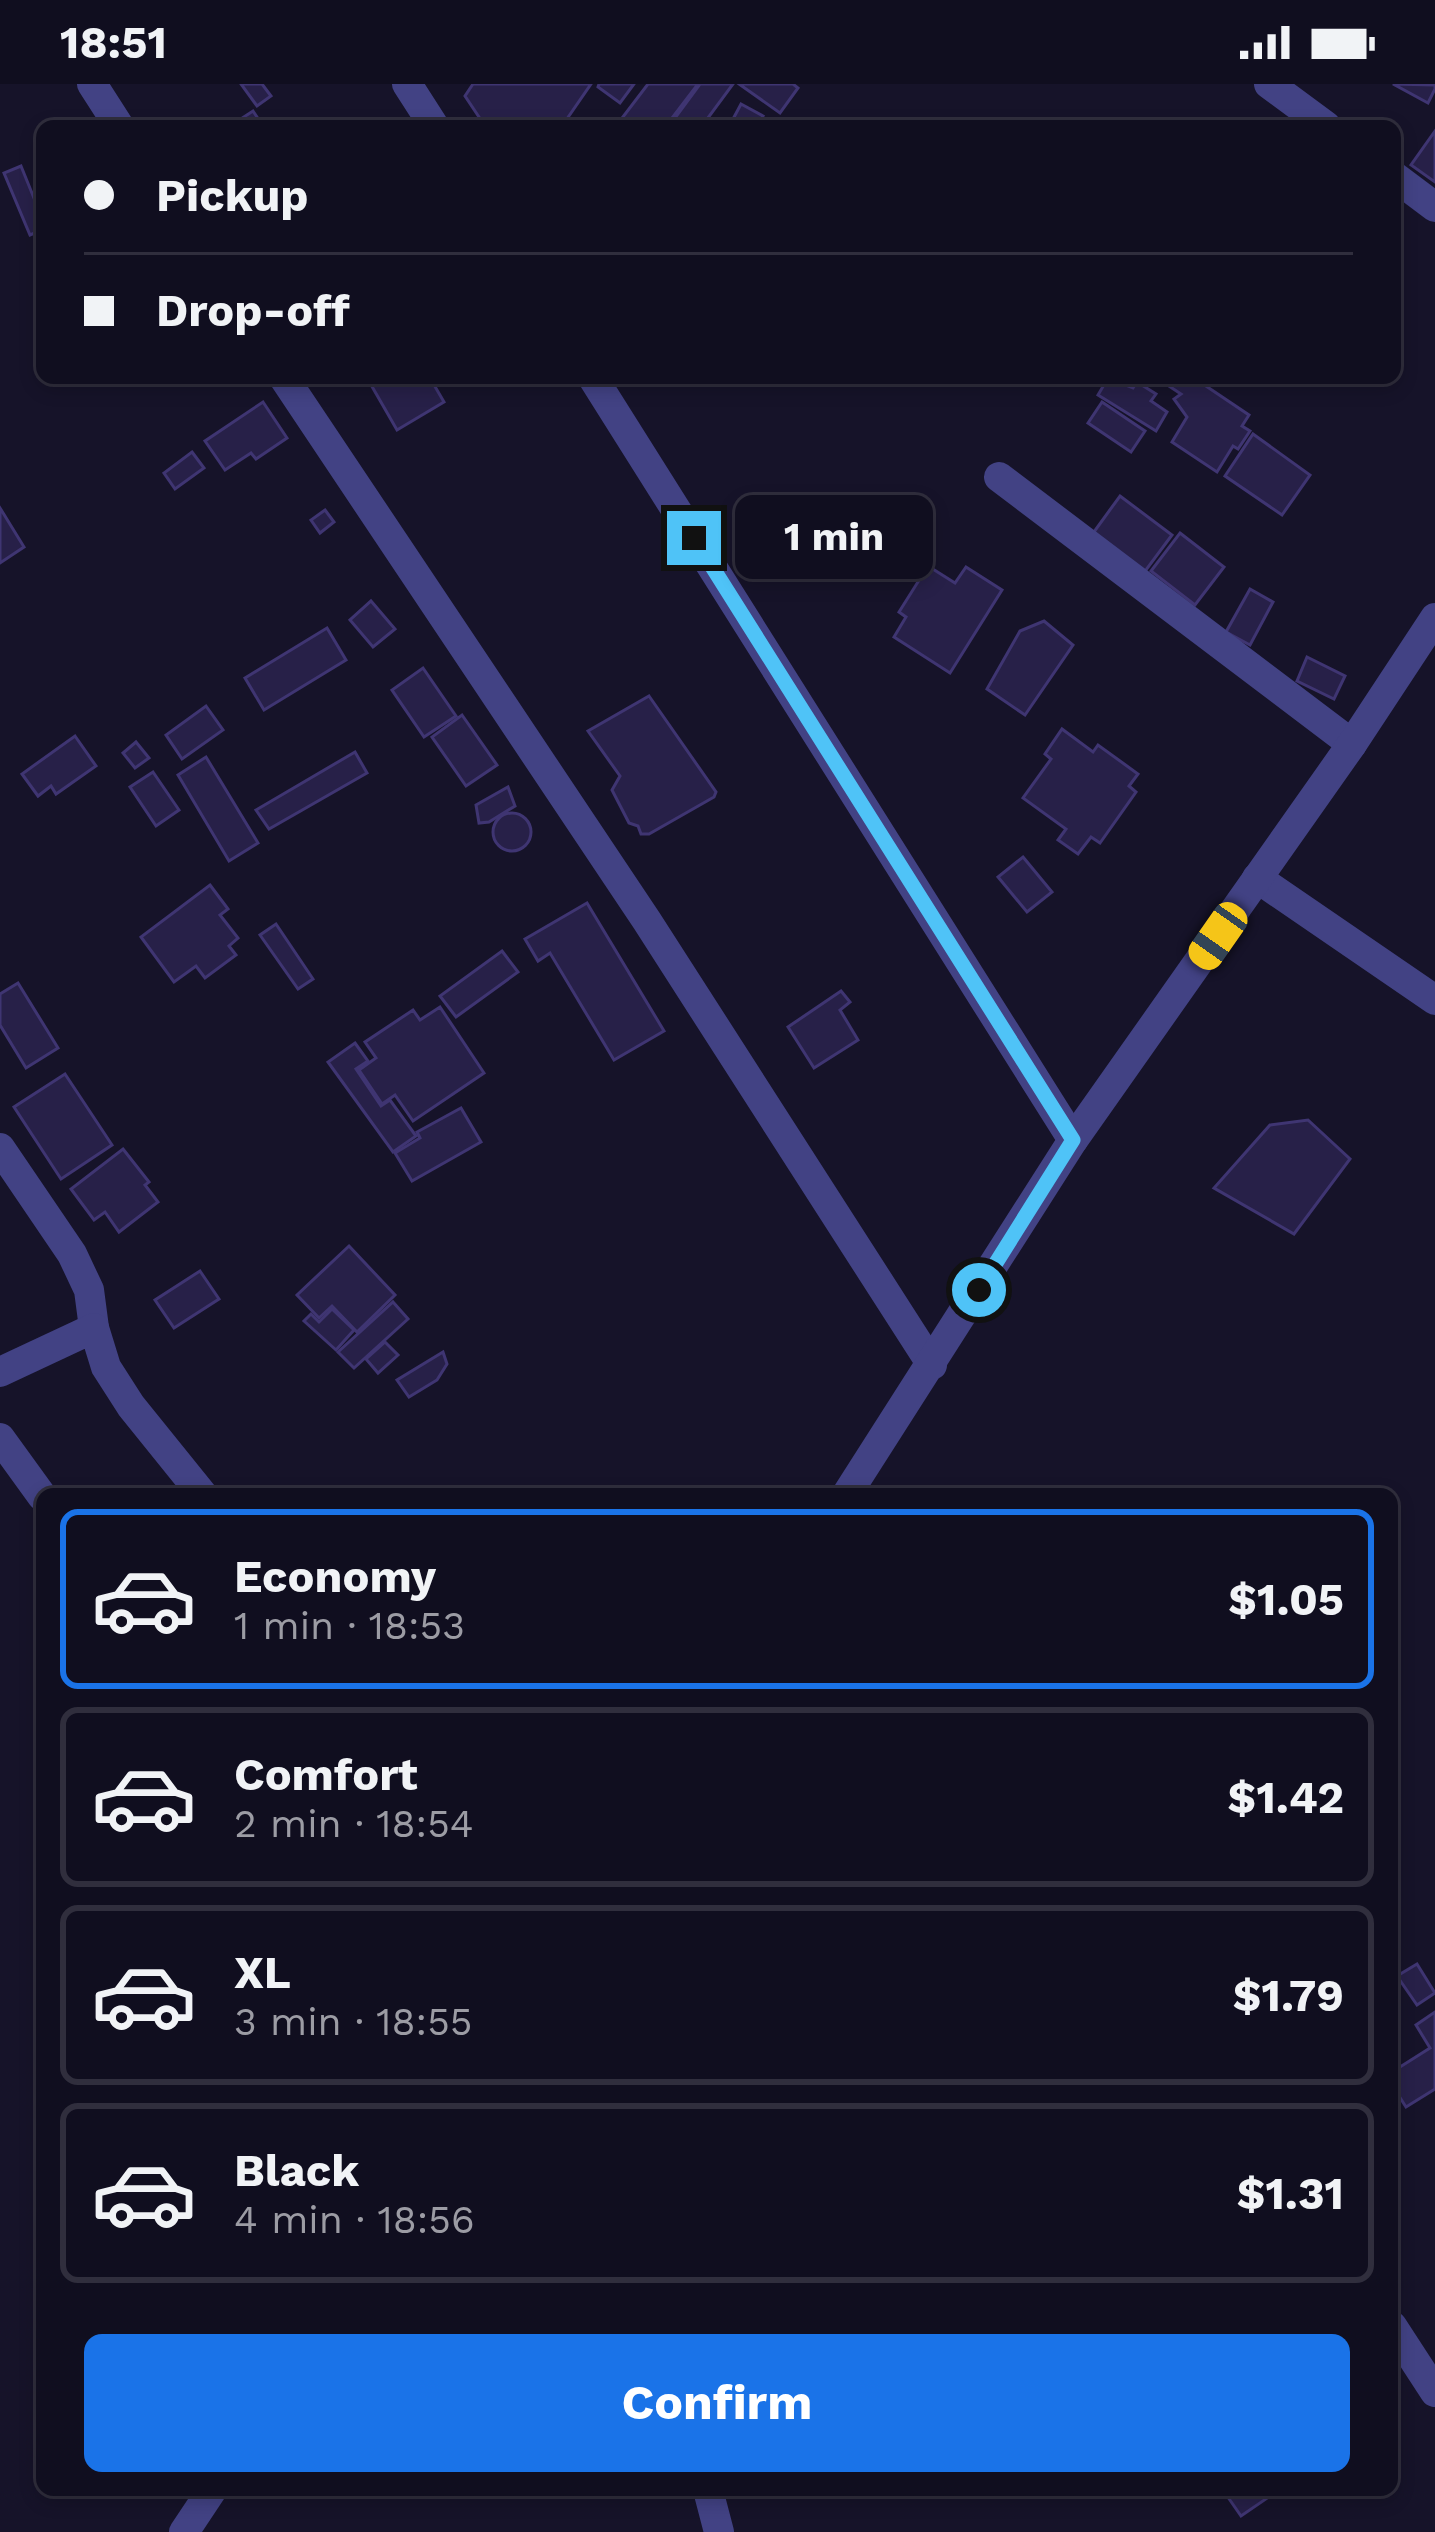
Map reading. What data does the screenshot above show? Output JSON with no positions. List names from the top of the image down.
{
  "page": {
    "status": "18:51",
    "banner": ["Pickup", "Drop-off"],
    "bubble": "1 min",
    "list": [
      {
        "name": "Economy",
        "note": "1 min · 18:53",
        "value": "$1.05"
      },
      {
        "name": "Comfort",
        "note": "2 min · 18:54",
        "value": "$1.42"
      },
      {
        "name": "XL",
        "note": "3 min · 18:55",
        "value": "$1.79"
      },
      {
        "name": "Black",
        "note": "4 min · 18:56",
        "value": "$1.31"
      }
    ],
    "buttons": "Confirm"
  }
}
